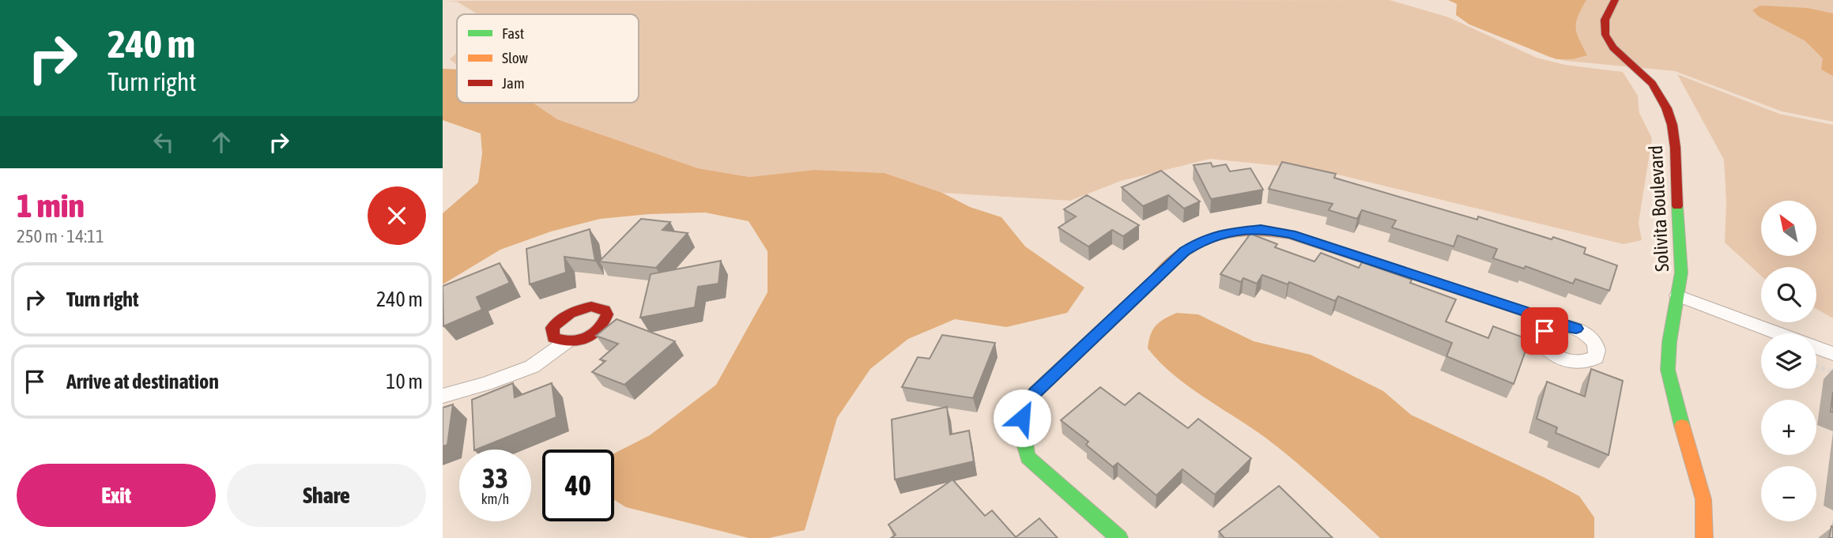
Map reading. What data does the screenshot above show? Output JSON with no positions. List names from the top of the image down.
{
  "streets": {
    "street": ["Solivita Boulevard"]
  },
  "legend": ["Fast", "Slow", "Jam"],
  "north": "top left",
  "page": {
    "turn": ["240 m", "Turn right"],
    "heading": ["1 min", "250 m · 14:11"],
    "map_buttons": ["+", "−"],
    "list": [
      {
        "name": "Turn right",
        "value": "240 m"
      },
      {
        "name": "Arrive at destination",
        "value": "10 m"
      }
    ],
    "speed": "33 km/h",
    "limit": "40",
    "buttons": ["Exit", "Share"]
  }
}
